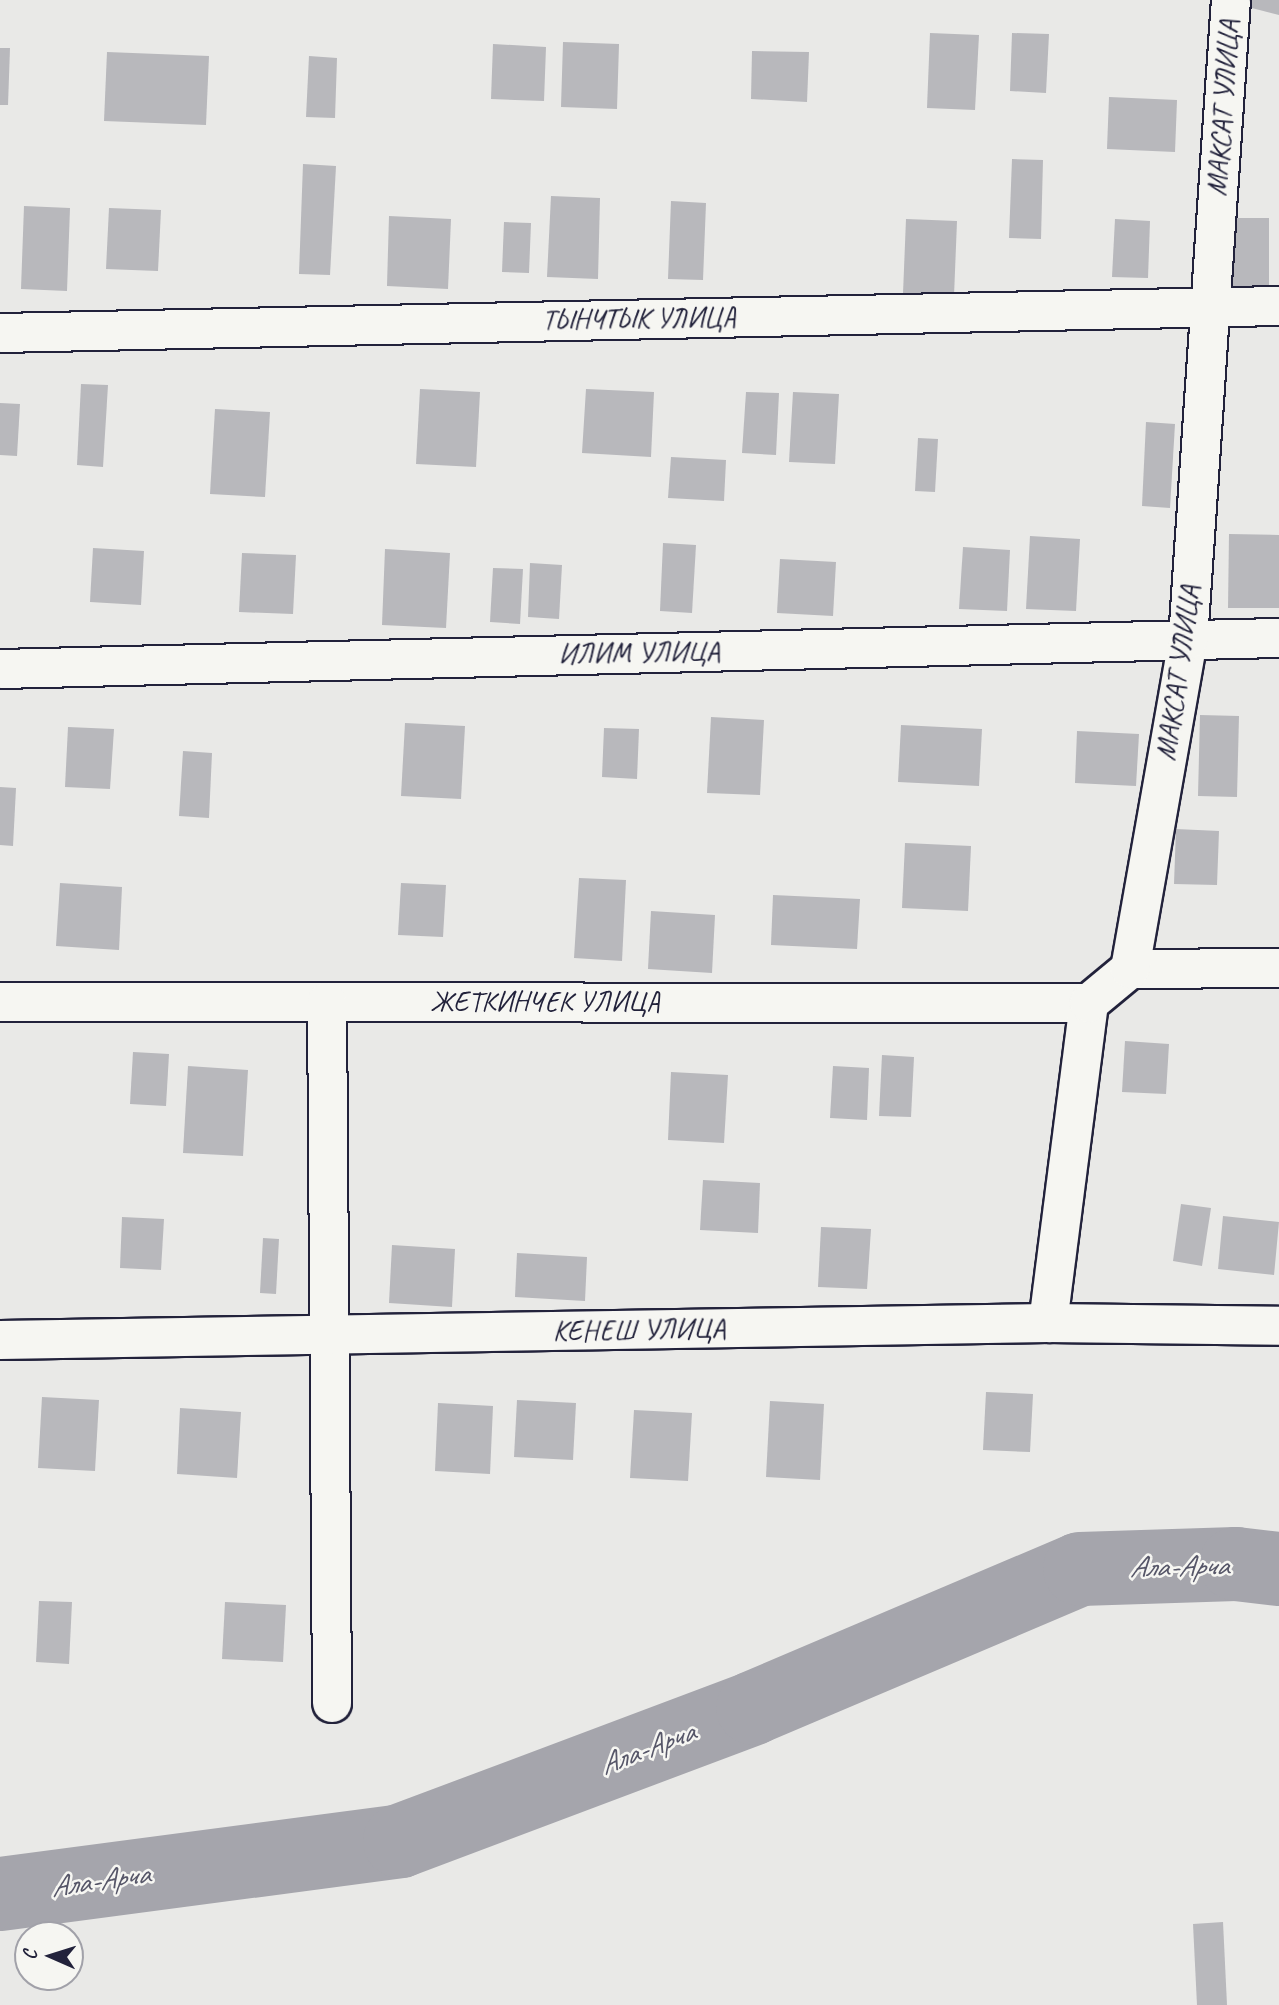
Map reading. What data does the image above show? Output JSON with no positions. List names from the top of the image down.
{
  "streets": {
    "street": [
      "МАКСАТ УЛИЦА",
      "ТЫНЧТЫК УЛИЦА",
      "ИЛИМ УЛИЦА",
      "ЖЕТКИНЧЕК УЛИЦА",
      "КЕНЕШ УЛИЦА"
    ]
  },
  "crossings": [
    ["МАКСАТ УЛИЦА", "ТЫНЧТЫК УЛИЦА"],
    ["МАКСАТ УЛИЦА", "ИЛИМ УЛИЦА"]
  ],
  "water": ["Ала-Арча"],
  "north": "left"
}
